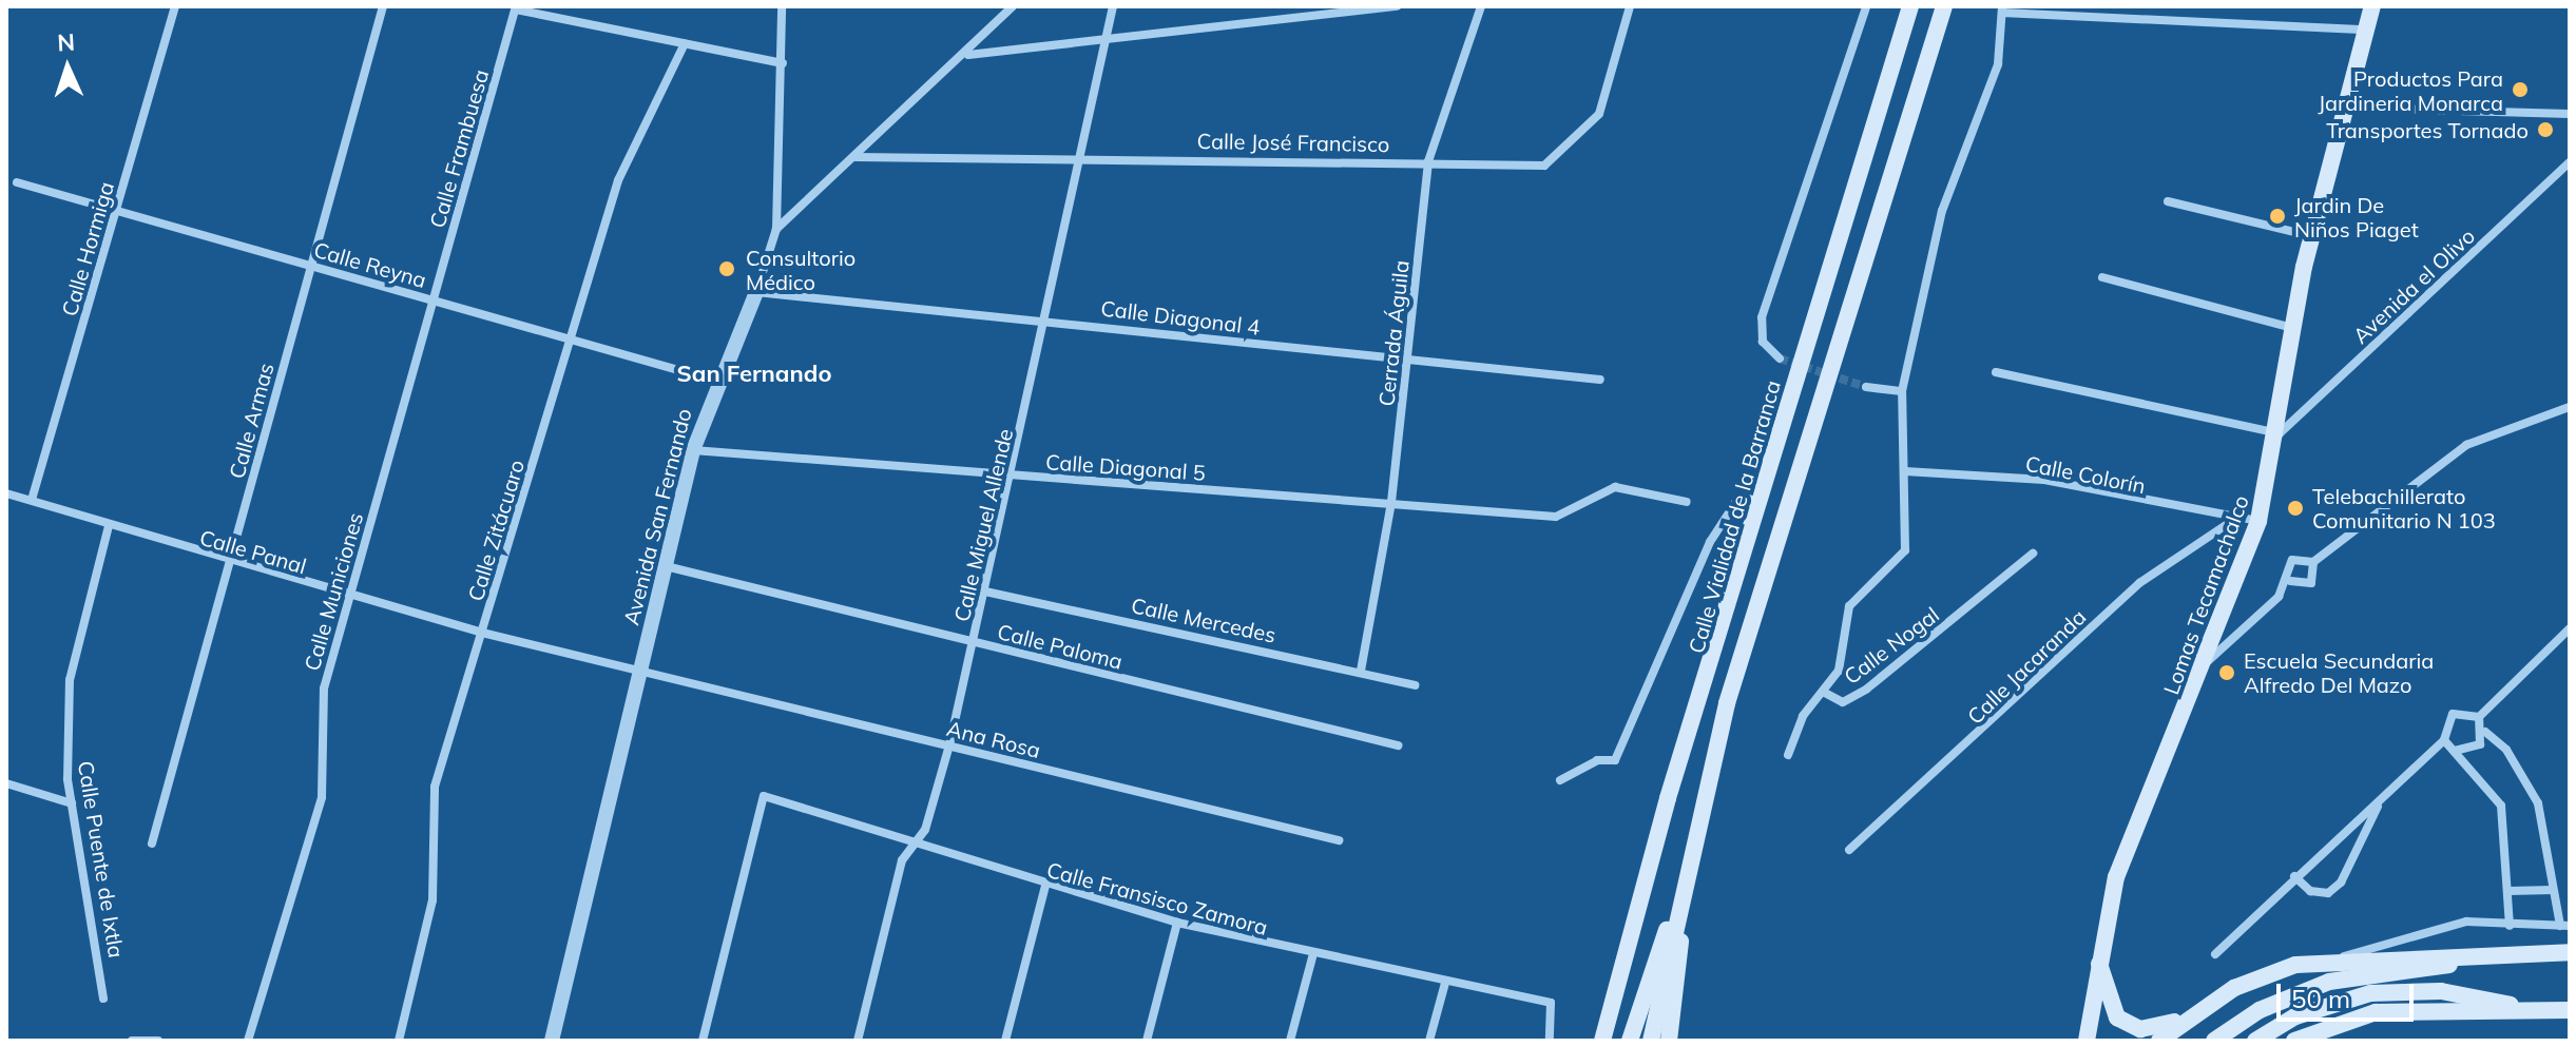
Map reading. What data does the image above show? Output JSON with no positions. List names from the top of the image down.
{
  "streets": {
    "main road": ["Calle Vialidad de la Barranca", "Lomas Tecamachalco"],
    "street": [
      "Calle José Francisco",
      "Calle Frambuesa",
      "Calle Hormiga",
      "Calle Reyna",
      "Avenida el Olivo",
      "Calle Diagonal 4",
      "Cerrada Águila",
      "Calle Armas",
      "Calle Diagonal 5",
      "Calle Colorín",
      "Avenida San Fernando",
      "Calle Miguel Allende",
      "Calle Zitácuaro",
      "Calle Panal",
      "Calle Municiones",
      "Calle Mercedes",
      "Calle Nogal",
      "Calle Paloma",
      "Calle Jacaranda",
      "Ana Rosa",
      "Calle Puente de Ixtla",
      "Calle Fransisco Zamora"
    ]
  },
  "crossings": [
    ["Calle José Francisco", "Cerrada Águila"],
    ["Calle José Francisco", "Avenida San Fernando"],
    ["Calle José Francisco", "Calle Miguel Allende"],
    ["Calle Frambuesa", "Calle Reyna"],
    ["Calle Frambuesa", "Calle Municiones"],
    ["Calle Hormiga", "Calle Reyna"],
    ["Calle Hormiga", "Calle Panal"],
    ["Calle Reyna", "Calle Armas"],
    ["Calle Reyna", "Avenida San Fernando"],
    ["Calle Reyna", "Calle Zitácuaro"],
    ["Calle Reyna", "Calle Municiones"],
    ["Avenida el Olivo", "Lomas Tecamachalco"],
    ["Calle Diagonal 4", "Cerrada Águila"],
    ["Calle Diagonal 4", "Avenida San Fernando"],
    ["Calle Diagonal 4", "Calle Miguel Allende"],
    ["Cerrada Águila", "Calle Diagonal 5"],
    ["Cerrada Águila", "Calle Mercedes"],
    ["Calle Armas", "Calle Panal"],
    ["Calle Diagonal 5", "Avenida San Fernando"],
    ["Calle Diagonal 5", "Calle Miguel Allende"],
    ["Calle Colorín", "Lomas Tecamachalco"],
    ["Calle Colorín", "Calle Jacaranda"],
    ["Avenida San Fernando", "Calle Panal"],
    ["Avenida San Fernando", "Calle Paloma"],
    ["Avenida San Fernando", "Ana Rosa"],
    ["Calle Miguel Allende", "Calle Mercedes"],
    ["Calle Miguel Allende", "Calle Paloma"],
    ["Calle Miguel Allende", "Ana Rosa"],
    ["Calle Miguel Allende", "Calle Fransisco Zamora"],
    ["Calle Zitácuaro", "Calle Panal"],
    ["Calle Panal", "Calle Municiones"],
    ["Calle Panal", "Ana Rosa"],
    ["Calle Panal", "Calle Puente de Ixtla"]
  ],
  "districts": ["San Fernando"],
  "places": [
    "Productos Para Jardineria Monarca",
    "Transportes Tornado",
    "Jardin De Niños Piaget",
    "Consultorio Médico",
    "Telebachillerato Comunitario N 103",
    "Escuela Secundaria Alfredo Del Mazo"
  ],
  "scale_bar": "50 m",
  "north": "top"
}
